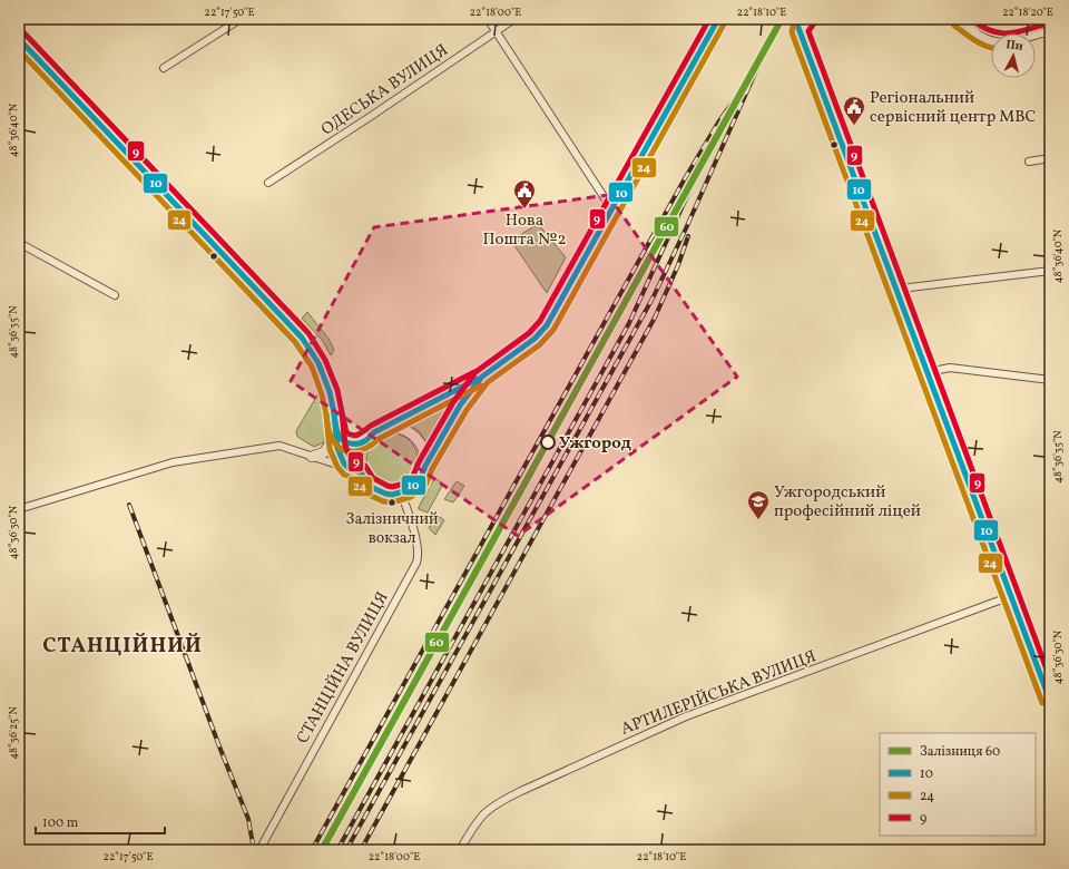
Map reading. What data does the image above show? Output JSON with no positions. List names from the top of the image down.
{
  "streets": {
    "street": ["ОДЕСЬКА ВУЛИЦЯ", "СТАНЦІЙНА ВУЛИЦЯ", "АРТИЛЕРІЙСЬКА ВУЛИЦЯ"]
  },
  "districts": ["СТАНЦІЙНИЙ"],
  "places": {
    "public building": ["Регіональний сервісний центр МВС", "Нова Пошта №2"],
    "other": ["Ужгород", "Залізничний вокзал"],
    "school or university": ["Ужгородський професійний ліцей"]
  },
  "lines": [
    "rail line 60",
    "transit line 10",
    "transit line 24",
    "transit line 9"
  ],
  "legend": [
    "Залізниця 60",
    "10",
    "24",
    "9"
  ],
  "scale_bar": "100 m",
  "north": "top",
  "coordinates": [
    "22°17'50\"E",
    "22°18'00\"E",
    "22°18'10\"E",
    "22°18'20\"E",
    "48°36'40\"N",
    "48°36'35\"N",
    "48°36'30\"N",
    "48°36'25\"N"
  ]
}
